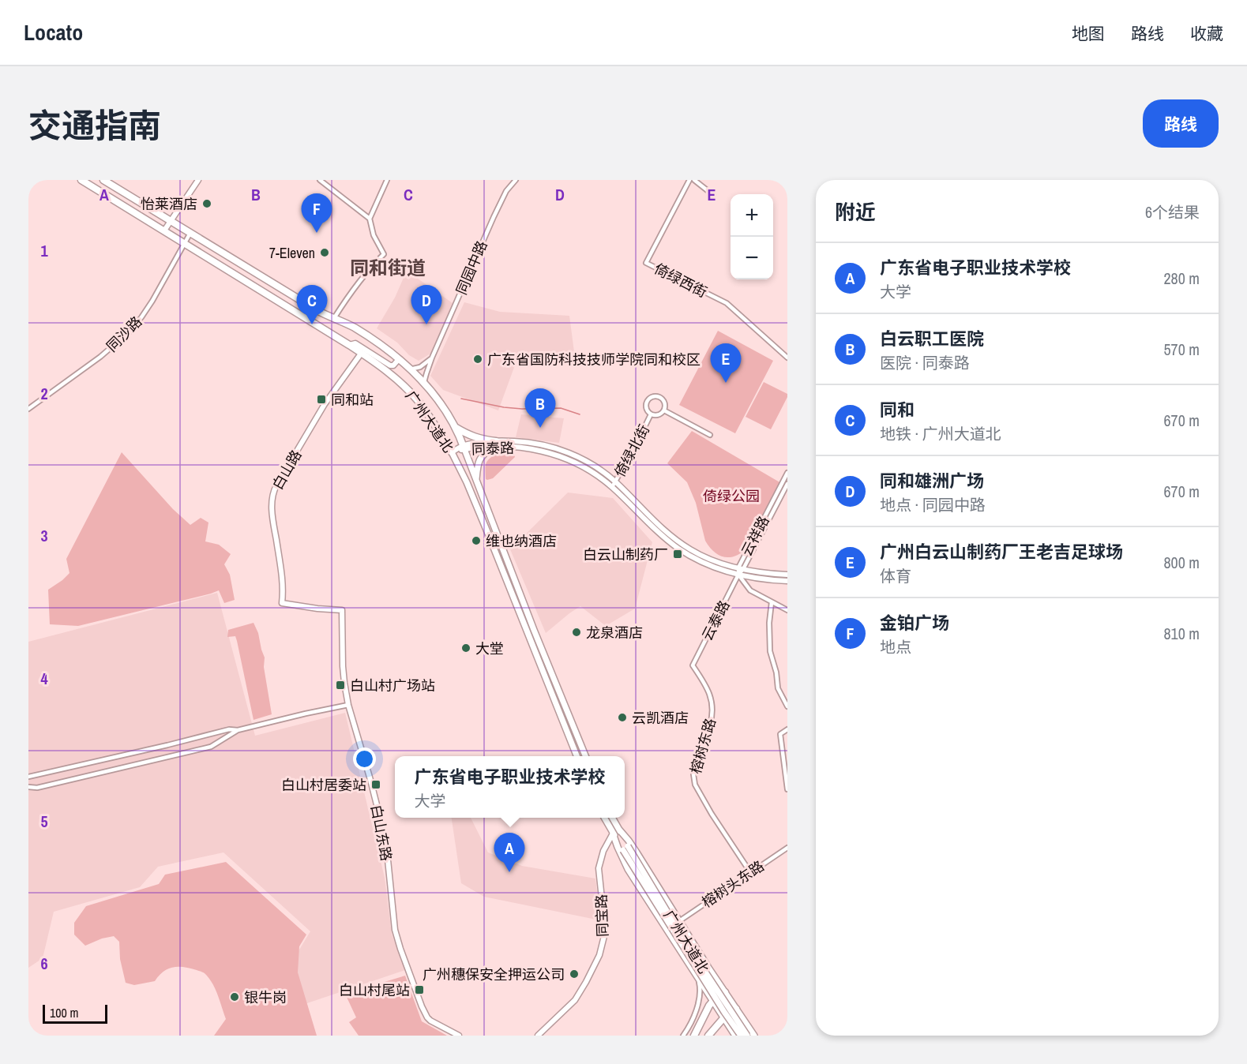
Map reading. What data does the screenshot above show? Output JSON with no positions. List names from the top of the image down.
{
  "streets": {
    "highway": ["广州大道北"],
    "street": [
      "同园中路",
      "倚绿西街",
      "同沙路",
      "同泰路",
      "倚绿北街",
      "白山路",
      "云祥路",
      "云泰路",
      "榕树东路",
      "白山东路",
      "榕树头东路",
      "同宝路"
    ]
  },
  "crossings": [
    ["同园中路", "广州大道北"],
    ["同沙路", "广州大道北"],
    ["广州大道北", "同泰路"],
    ["广州大道北", "白山路"],
    ["同泰路", "倚绿北街"],
    ["同泰路", "云祥路"],
    ["同泰路", "云泰路"],
    ["白山路", "白山东路"],
    ["云祥路", "云泰路"],
    ["云泰路", "榕树东路"],
    ["榕树东路", "榕树头东路"]
  ],
  "districts": ["同和街道"],
  "parks": ["倚绿公园"],
  "places": {
    "other": [
      "怡莱酒店",
      "7-Eleven",
      "广东省国防科技技师学院同和校区",
      "维也纳酒店",
      "龙泉酒店",
      "大堂",
      "云凯酒店",
      "广州穗保安全押运公司",
      "银牛岗"
    ],
    "transit": [
      "同和站",
      "白云山制药厂",
      "白山村广场站",
      "白山村居委站",
      "白山村尾站"
    ]
  },
  "scale_bar": "100 m",
  "page": {
    "header": "Locato",
    "nav": ["地图", "路线", "收藏"],
    "title": "交通指南",
    "buttons": "路线",
    "heading": ["附近", "6个结果"],
    "pins": [
      "F",
      "C",
      "D",
      "E",
      "B",
      "A"
    ],
    "map_buttons": ["+", "−"],
    "list": [
      {
        "mark": "A",
        "name": "广东省电子职业技术学校",
        "note": "大学",
        "value": "280 m"
      },
      {
        "mark": "B",
        "name": "白云职工医院",
        "note": "医院 · 同泰路",
        "value": "570 m"
      },
      {
        "mark": "C",
        "name": "同和",
        "note": "地铁 · 广州大道北",
        "value": "670 m"
      },
      {
        "mark": "D",
        "name": "同和雄洲广场",
        "note": "地点 · 同园中路",
        "value": "670 m"
      },
      {
        "mark": "E",
        "name": "广州白云山制药厂王老吉足球场",
        "note": "体育",
        "value": "800 m"
      },
      {
        "mark": "F",
        "name": "金铂广场",
        "note": "地点",
        "value": "810 m"
      }
    ],
    "popup": ["广东省电子职业技术学校", "大学"],
    "scale": "100 m"
  },
  "grid": {
    "columns": [
      "A",
      "B",
      "C",
      "D",
      "E"
    ],
    "rows": [
      "1",
      "2",
      "3",
      "4",
      "5",
      "6"
    ]
  }
}
